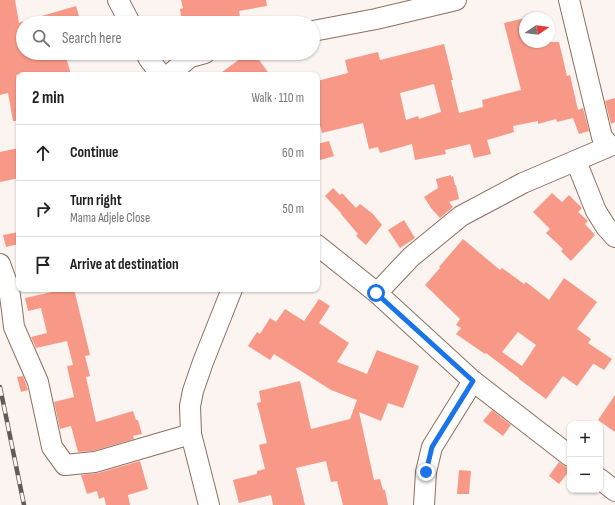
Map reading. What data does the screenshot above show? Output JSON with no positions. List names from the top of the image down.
{
  "north": "right",
  "page": {
    "search": "Search here",
    "heading": ["2 min", "Walk · 110 m"],
    "list": [
      ["Continue", "60 m"],
      ["Turn right", "Mama Adjele Close", "50 m"],
      "Arrive at destination"
    ],
    "map_buttons": ["+", "−"]
  }
}
